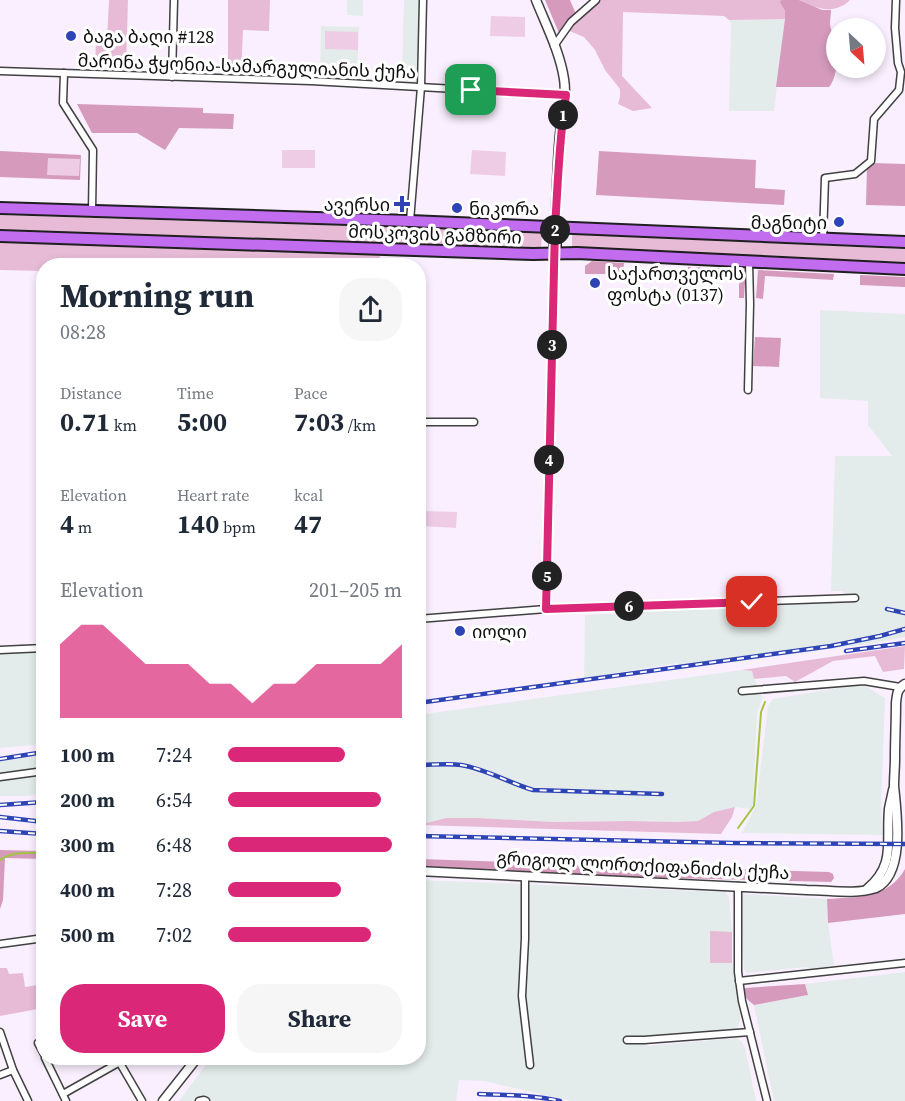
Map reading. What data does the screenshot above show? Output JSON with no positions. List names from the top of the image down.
{
  "streets": {
    "main road": ["მოსკოვის გამზირი"],
    "street": ["მარინა ჭყონია-სამარგულიანის ქუჩა", "გრიგოლ ლორთქიფანიძის ქუჩა"]
  },
  "places": {
    "other": [
      "ბაგა ბაღი #128",
      "ნიკორა",
      "მაგნიტი",
      "საქართველოს ფოსტა (0137)",
      "იოლი"
    ],
    "health": ["ავერსი"]
  },
  "north": "bottom right",
  "page": {
    "pins": [
      "1",
      "2",
      "3",
      "4",
      "5",
      "6"
    ],
    "heading": ["Morning run", "08:28"],
    "stats": [
      ["Distance", "0.71 km"],
      ["Time", "5:00"],
      ["Pace", "7:03 /km"],
      ["Elevation", "4 m"],
      ["Heart rate", "140 bpm"],
      ["kcal", "47"]
    ],
    "chart": ["Elevation", "201–205 m"],
    "list": [
      {
        "name": "100 m",
        "note": "7:24"
      },
      {
        "name": "200 m",
        "note": "6:54"
      },
      {
        "name": "300 m",
        "note": "6:48"
      },
      {
        "name": "400 m",
        "note": "7:28"
      },
      {
        "name": "500 m",
        "note": "7:02"
      }
    ],
    "buttons": ["Save", "Share"]
  }
}
